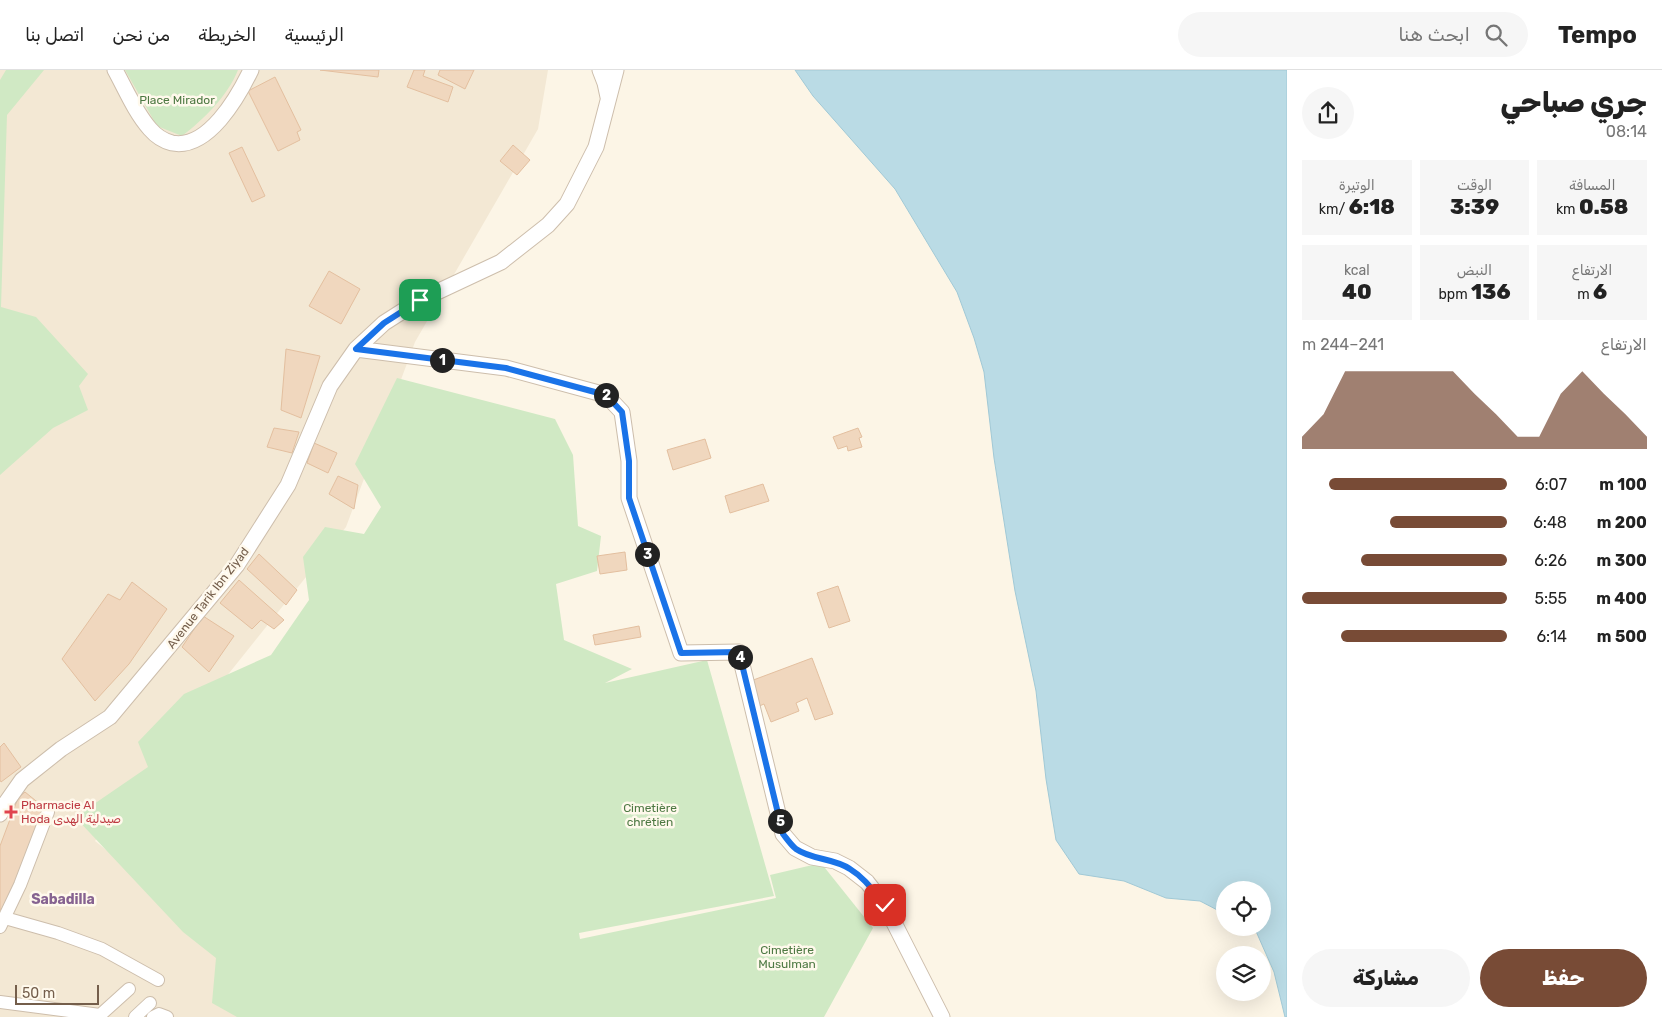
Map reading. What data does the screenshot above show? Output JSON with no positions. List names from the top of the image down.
{
  "streets": {
    "street": ["Avenue Tarik Ibn Ziyad"]
  },
  "districts": ["Sabadilla"],
  "parks": ["Place Mirador", "Cimetière chrétien", "Cimetière Musulman"],
  "places": {
    "health": ["Pharmacie Al Hoda صيدلية الهدى"]
  },
  "scale_bar": "50 m",
  "page": {
    "header": "Tempo",
    "search": "ابحث هنا",
    "nav": [
      "الرئيسية",
      "الخريطة",
      "من نحن",
      "اتصل بنا"
    ],
    "heading": ["جري صباحي", "08:14"],
    "stats": [
      ["المسافة", "0.58 km"],
      ["الوقت", "3:39"],
      ["الوتيرة", "6:18 /km"],
      ["الارتفاع", "6 m"],
      ["النبض", "136 bpm"],
      ["kcal", "40"]
    ],
    "chart": ["الارتفاع", "241–244 m"],
    "pins": [
      "1",
      "2",
      "3",
      "4",
      "5"
    ],
    "list": [
      {
        "name": "100 m",
        "note": "6:07"
      },
      {
        "name": "200 m",
        "note": "6:48"
      },
      {
        "name": "300 m",
        "note": "6:26"
      },
      {
        "name": "400 m",
        "note": "5:55"
      },
      {
        "name": "500 m",
        "note": "6:14"
      }
    ],
    "buttons": ["حفظ", "مشاركة"],
    "scale": "50 m"
  }
}
